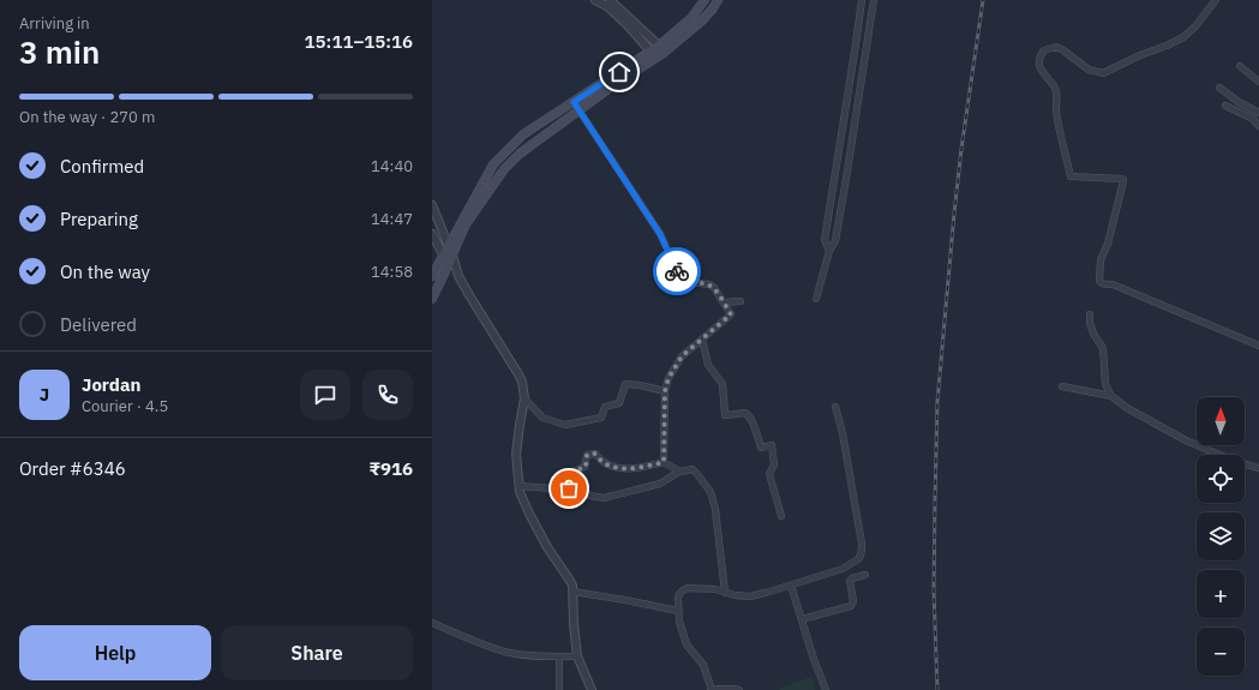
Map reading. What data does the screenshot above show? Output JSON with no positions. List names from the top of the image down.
{
  "north": "top",
  "page": {
    "heading": ["3 min", "Arriving in", "15:11–15:16"],
    "panel": [
      "Jordan",
      "Courier · 4.5",
      "Order #6346",
      "₹916"
    ],
    "bar": "On the way · 270 m",
    "list": [
      ["Confirmed", "14:40"],
      ["Preparing", "14:47"],
      ["On the way", "14:58"],
      "Delivered"
    ],
    "round": "J",
    "map_buttons": ["+", "−"],
    "buttons": ["Help", "Share"]
  }
}
